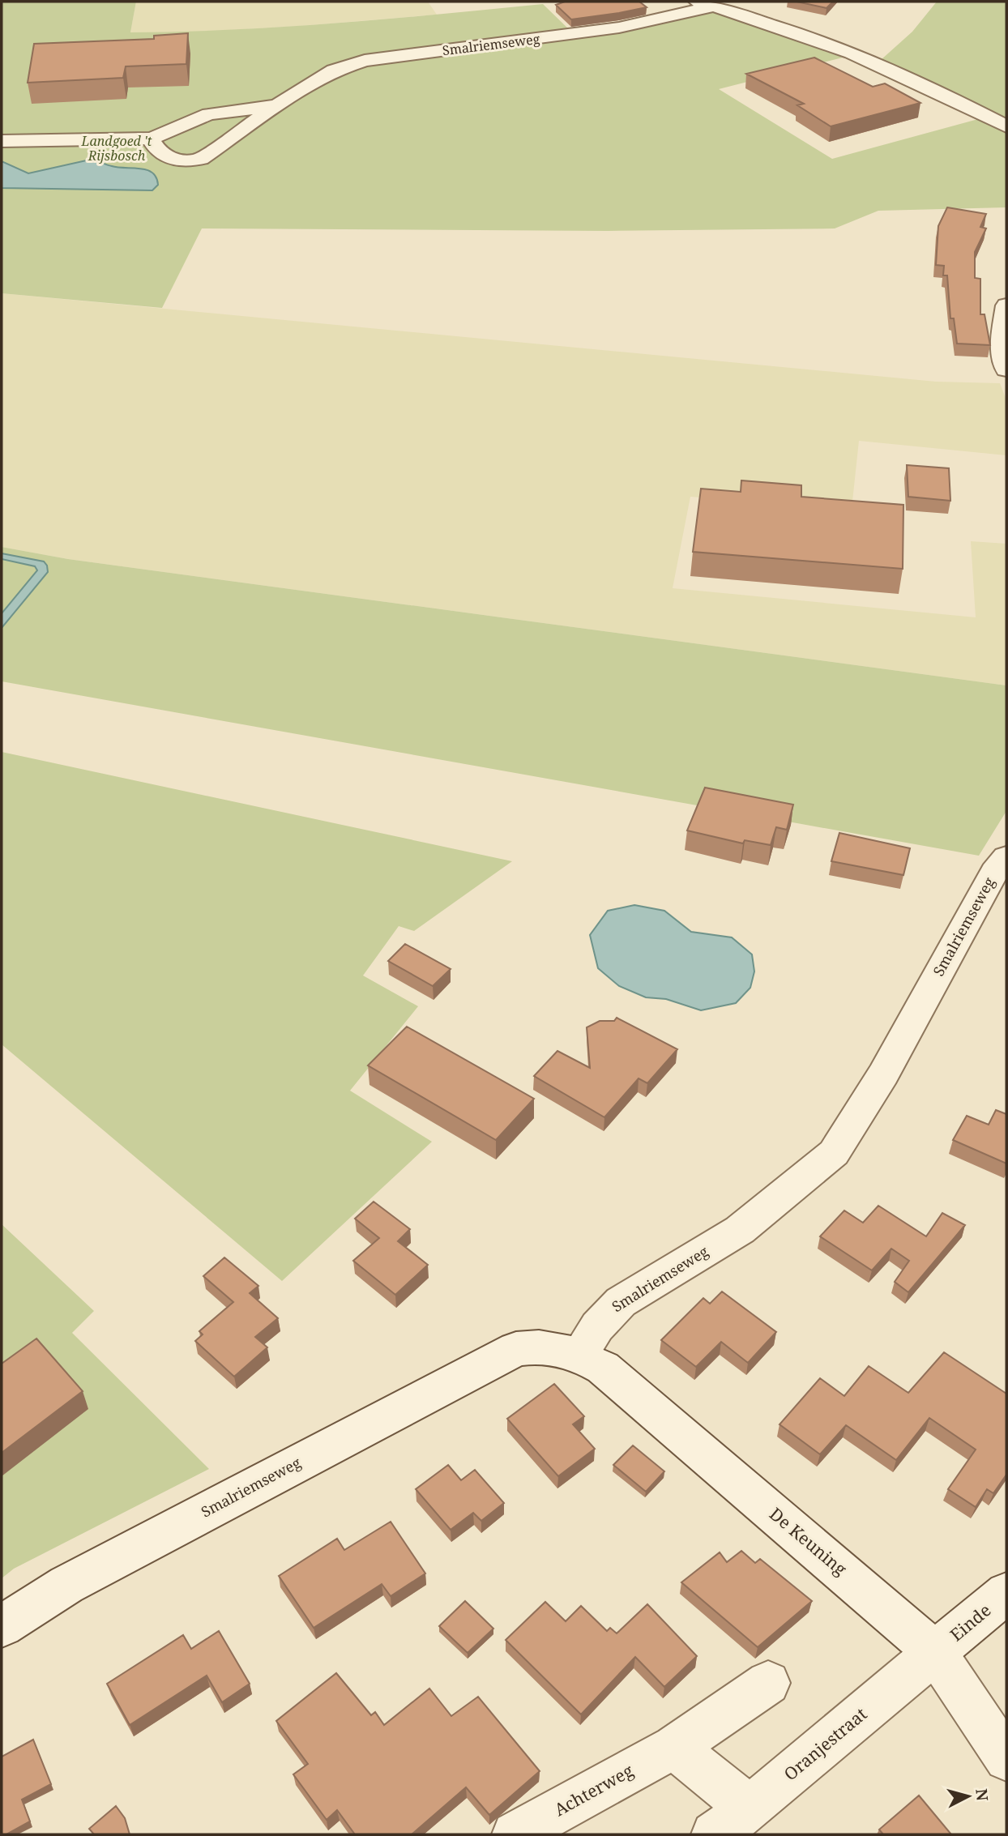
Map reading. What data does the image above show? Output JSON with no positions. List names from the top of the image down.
{
  "streets": {
    "street": [
      "Smalriemseweg",
      "De Keuning",
      "Einde",
      "Oranjestraat",
      "Achterweg"
    ]
  },
  "crossings": [
    ["Smalriemseweg", "De Keuning"],
    ["De Keuning", "Einde"],
    ["De Keuning", "Oranjestraat"],
    ["Einde", "Oranjestraat"]
  ],
  "parks": ["Landgoed 't Rijsbosch"],
  "north": "right"
}
